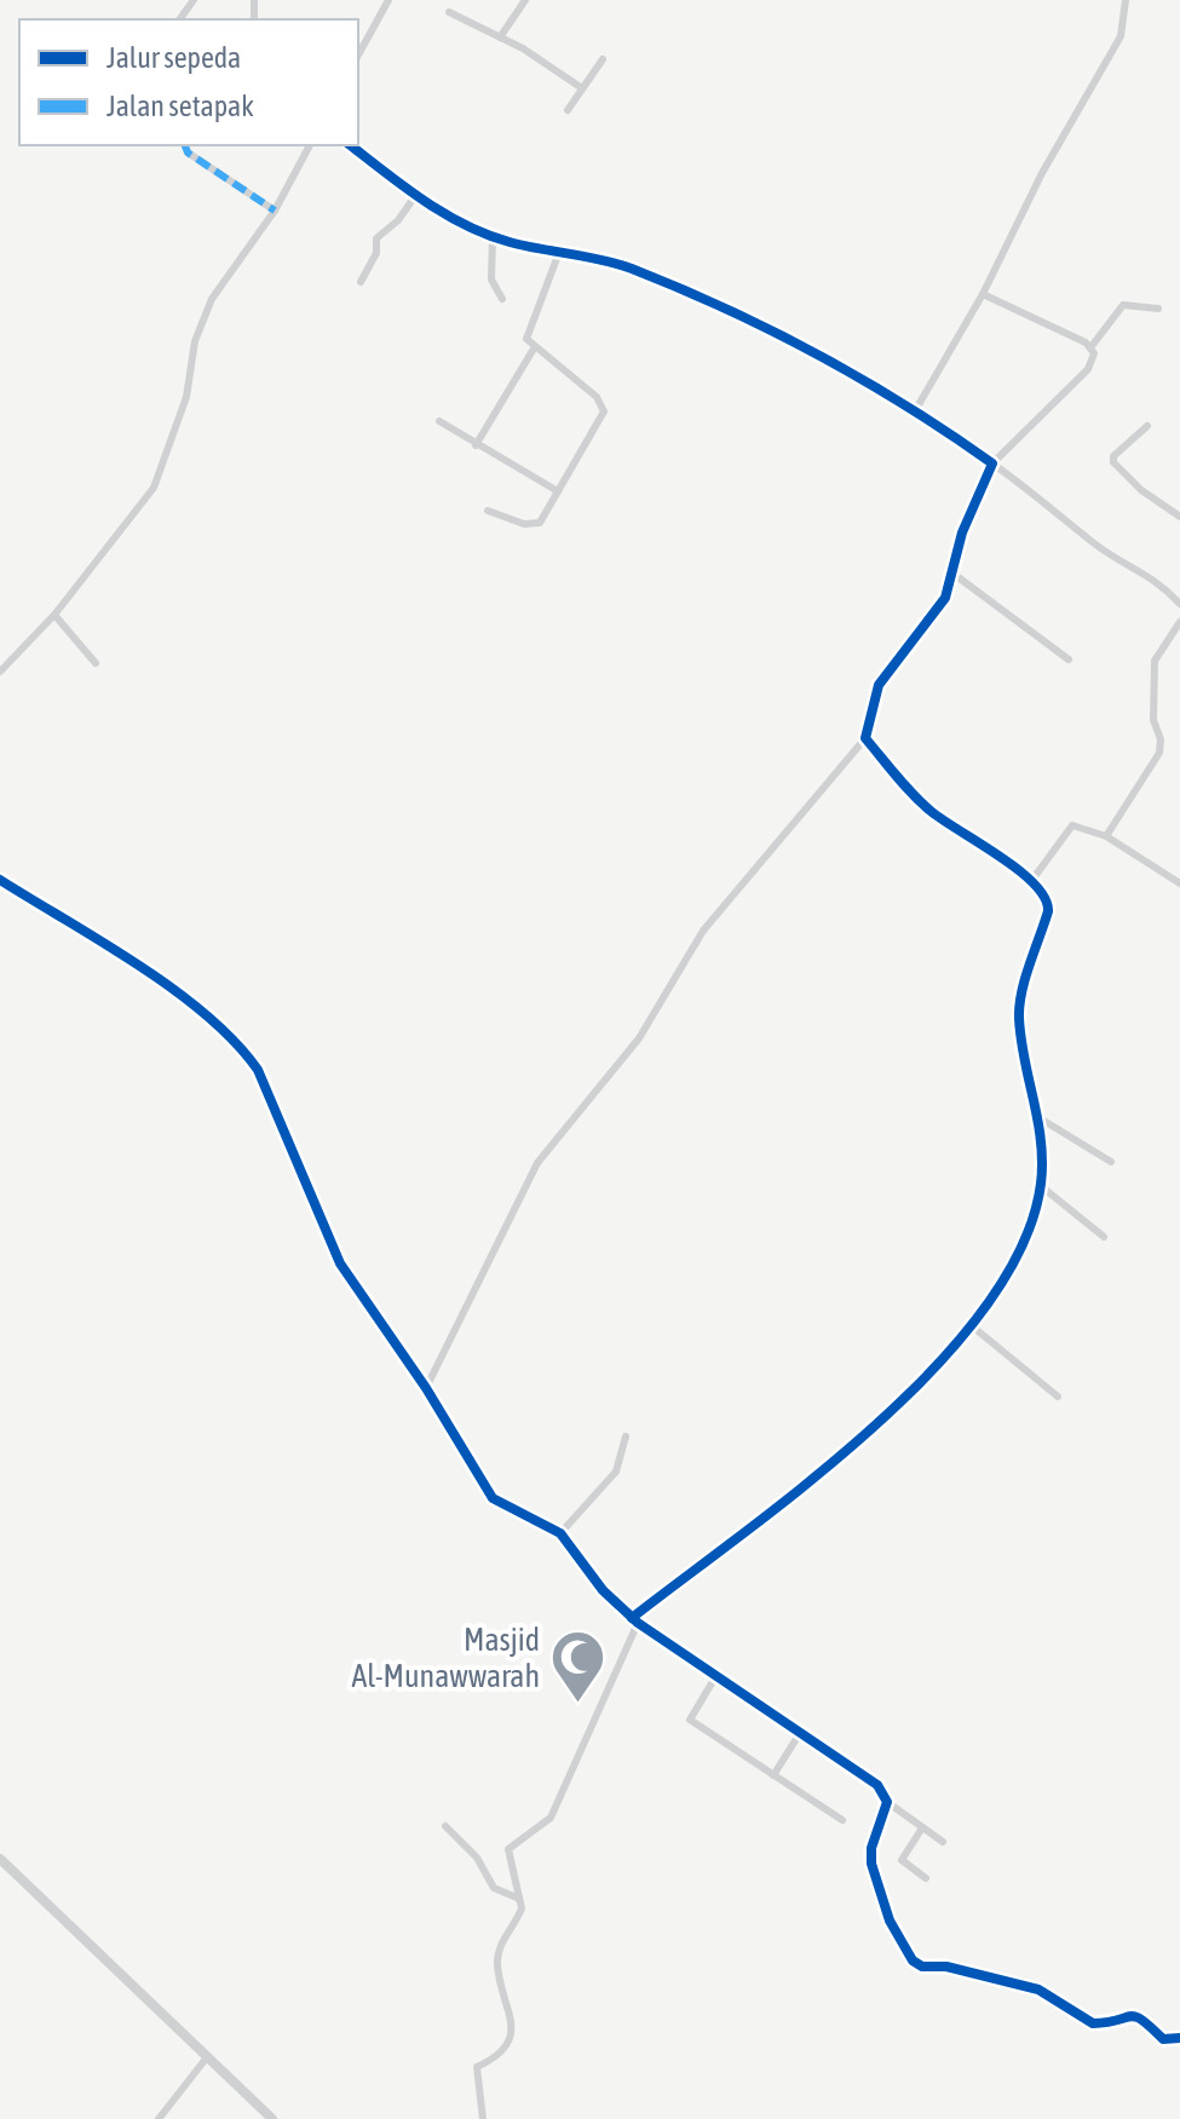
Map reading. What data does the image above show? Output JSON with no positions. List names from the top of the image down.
{
  "places": {
    "mosque": ["Masjid Al-Munawwarah"]
  },
  "legend": ["Jalur sepeda", "Jalan setapak"]
}
